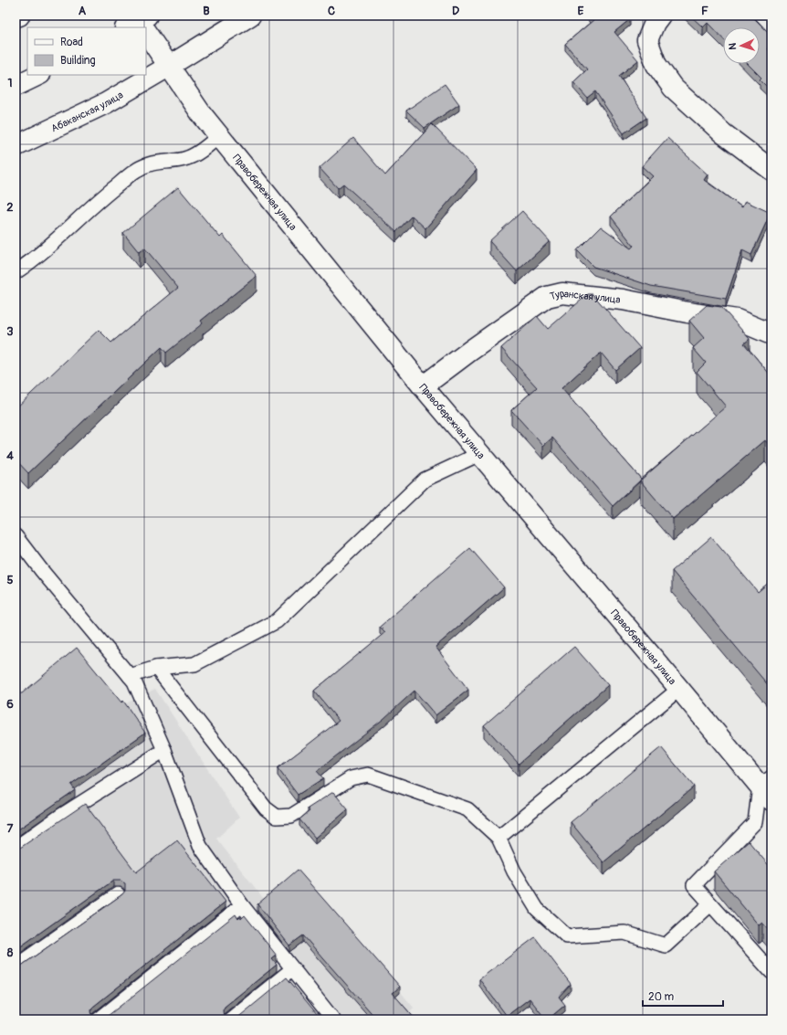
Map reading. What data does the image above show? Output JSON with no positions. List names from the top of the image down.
{
  "streets": {
    "street": ["Абаканская улица", "Правобережная улица", "Туранская улица"]
  },
  "crossings": [
    ["Абаканская улица", "Правобережная улица"],
    ["Правобережная улица", "Туранская улица"]
  ],
  "legend": ["Road", "Building"],
  "scale_bar": "20 m",
  "north": "left",
  "grid": {
    "columns": [
      "A",
      "B",
      "C",
      "D",
      "E",
      "F"
    ],
    "rows": [
      "1",
      "2",
      "3",
      "4",
      "5",
      "6",
      "7",
      "8"
    ]
  }
}
